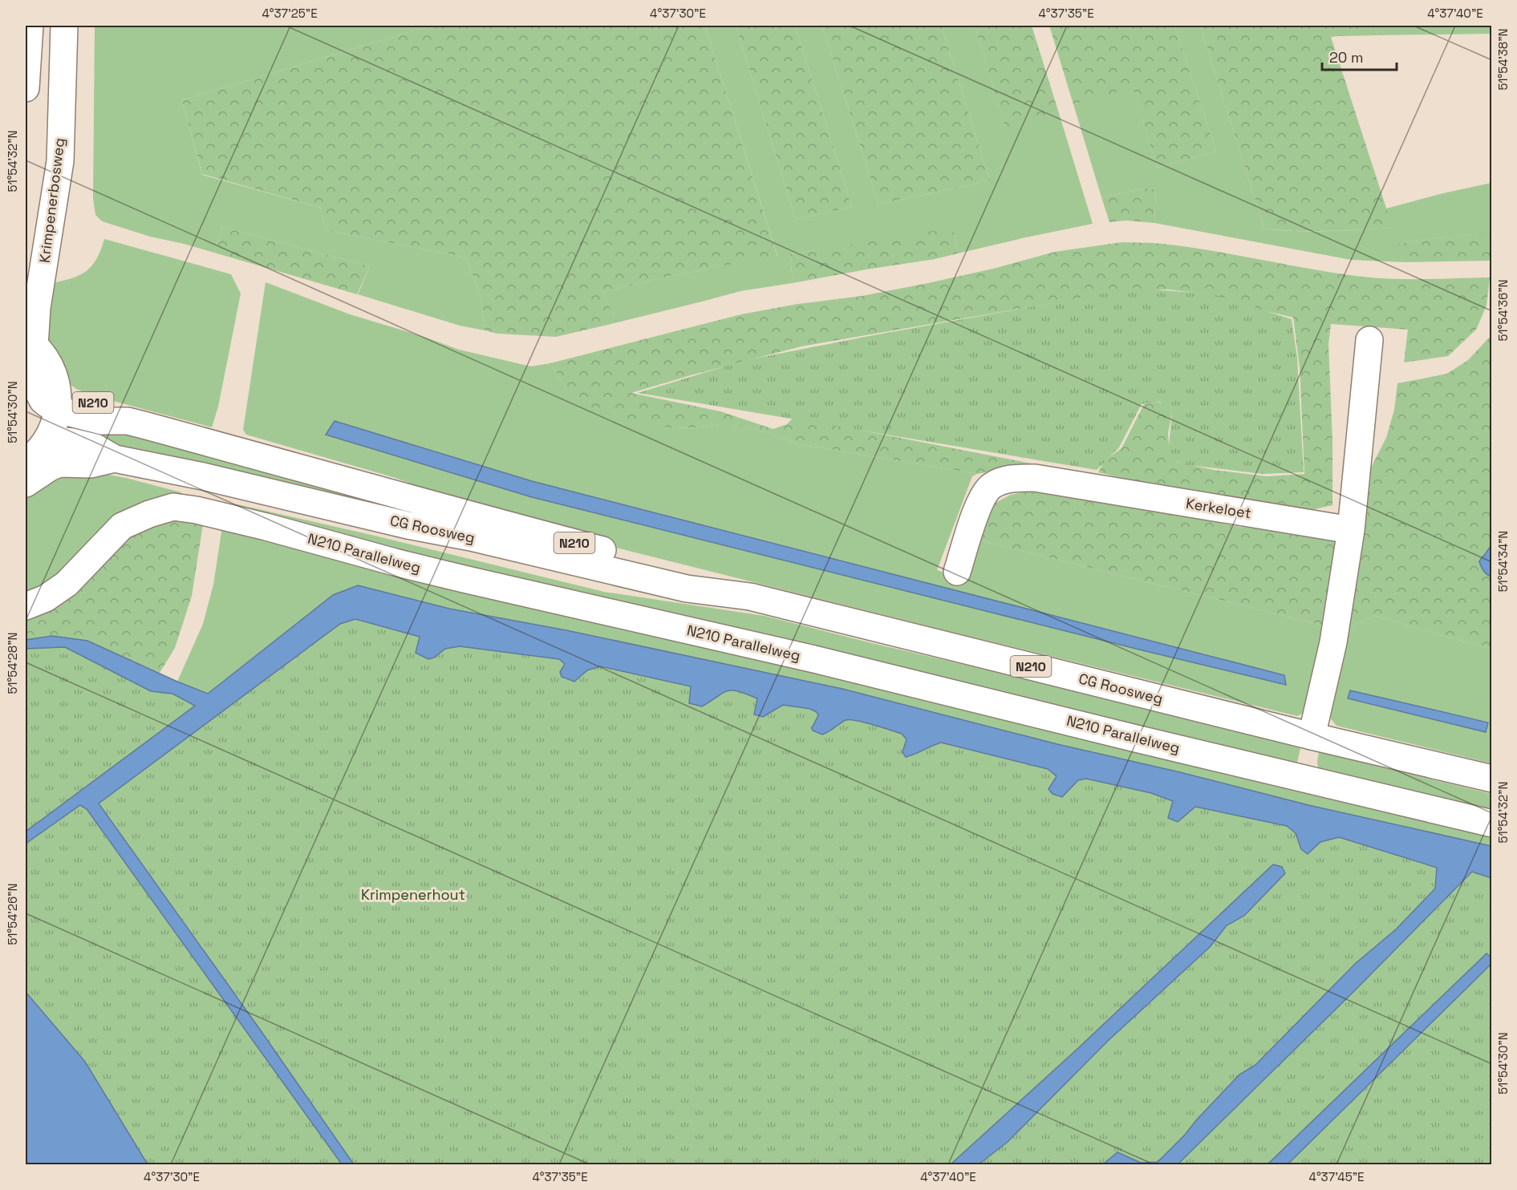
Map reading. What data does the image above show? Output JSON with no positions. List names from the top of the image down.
{
  "streets": {
    "main road": [
      "Krimpenerbosweg",
      "N210",
      "Kerkeloet",
      "CG Roosweg",
      "N210 Parallelweg"
    ]
  },
  "crossings": [
    ["Krimpenerbosweg", "N210"],
    ["N210", "CG Roosweg"]
  ],
  "parks": ["Krimpenerhout"],
  "scale_bar": "20 m",
  "coordinates": [
    "4°37'25\"E",
    "4°37'30\"E",
    "4°37'35\"E",
    "4°37'40\"E",
    "51°54'38\"N",
    "51°54'32\"N",
    "51°54'36\"N",
    "51°54'30\"N",
    "51°54'34\"N",
    "51°54'28\"N",
    "51°54'26\"N",
    "4°37'45\"E"
  ]
}
